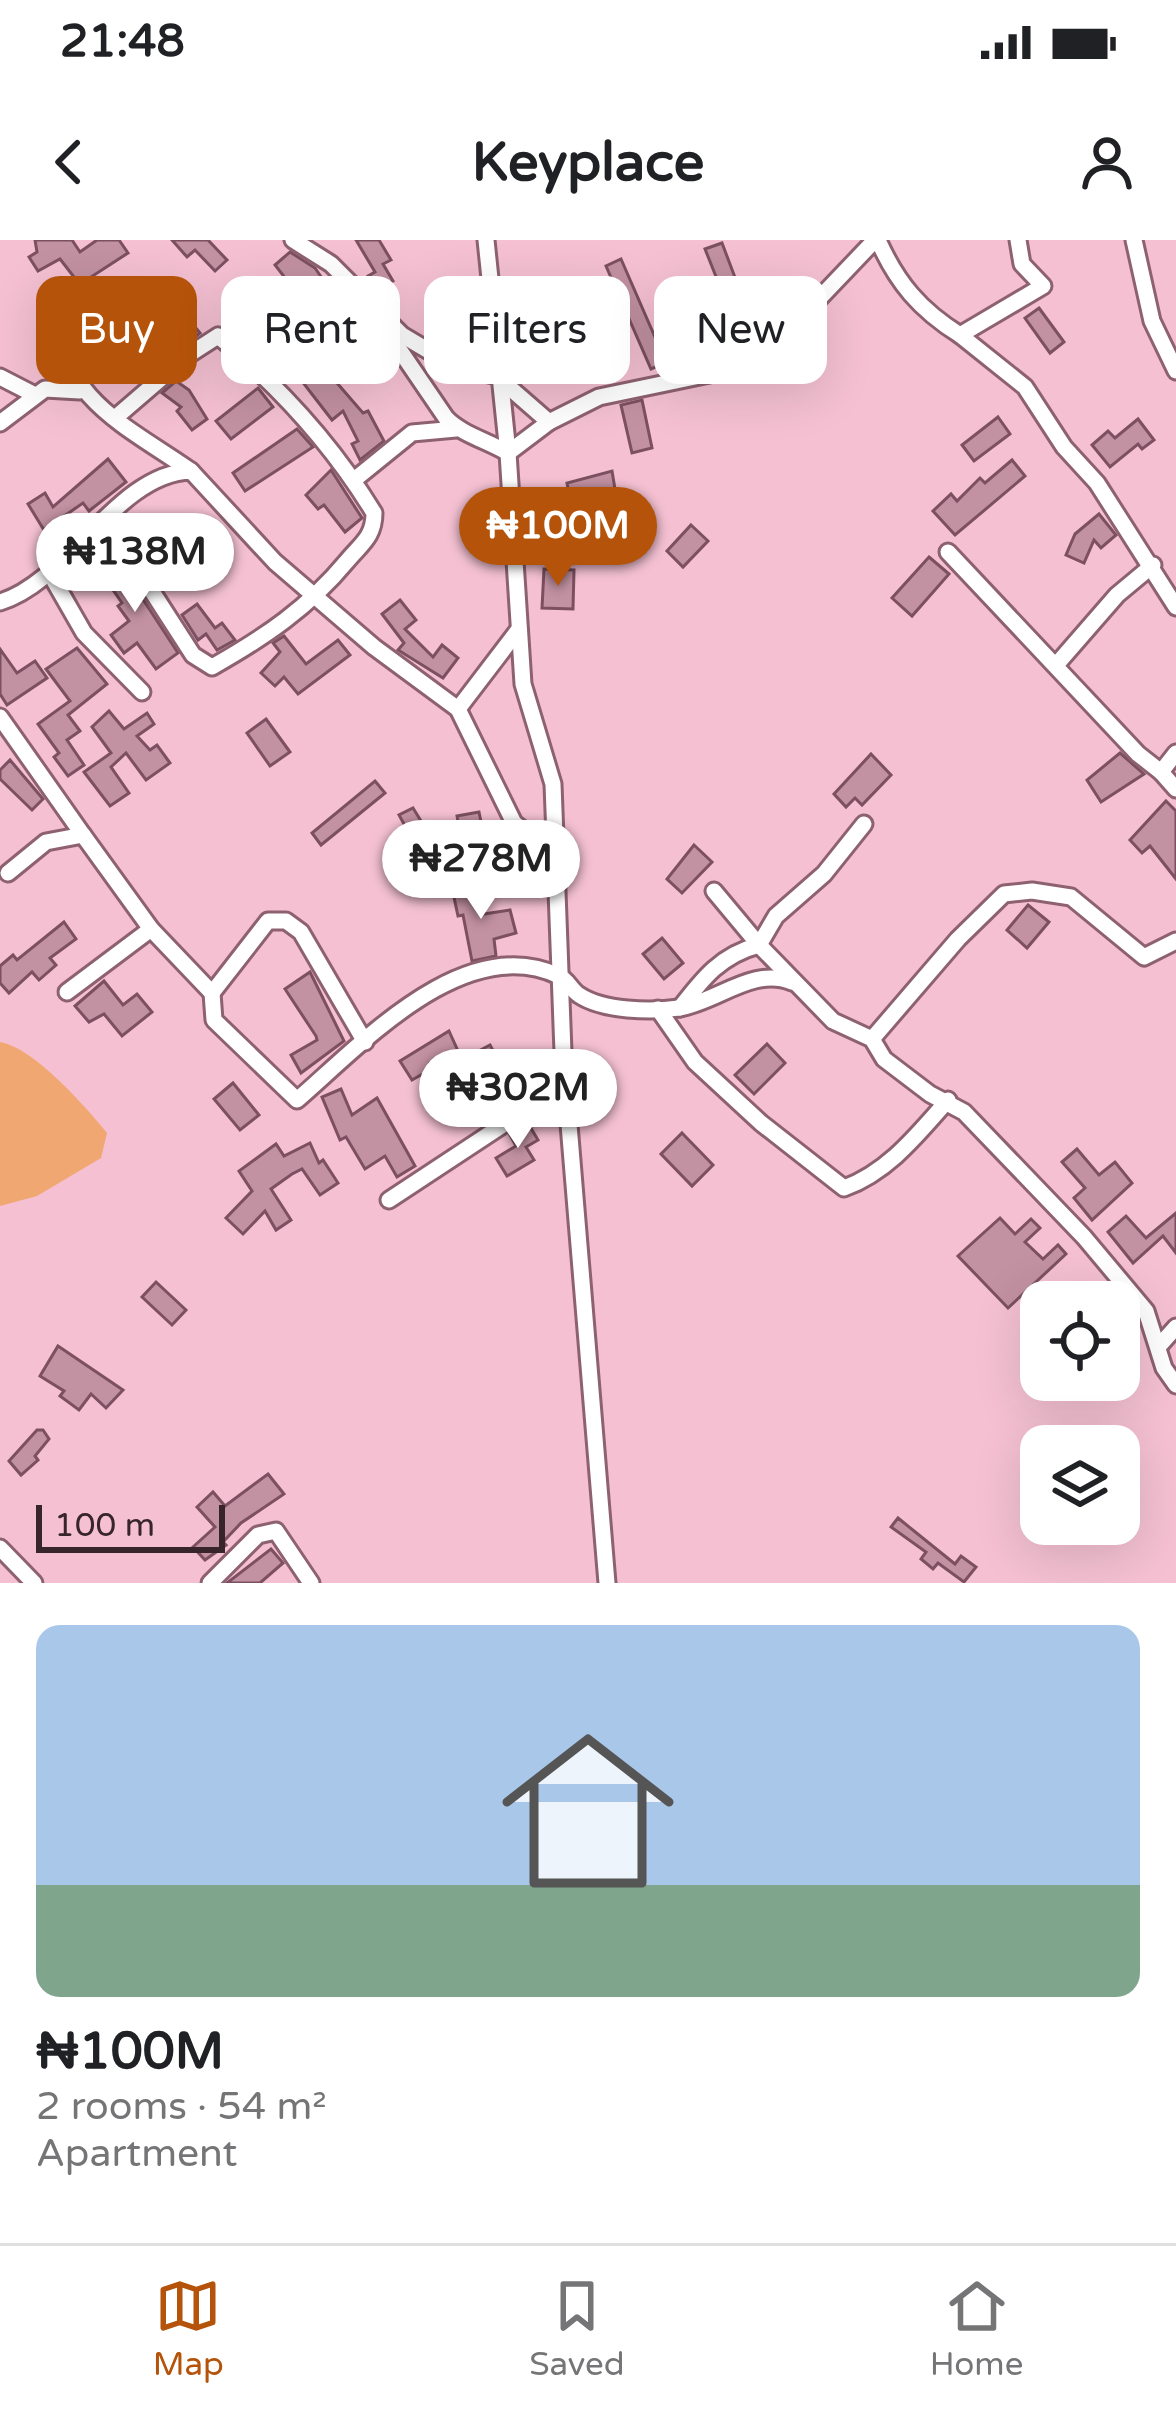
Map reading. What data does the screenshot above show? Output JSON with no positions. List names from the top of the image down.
{
  "scale_bar": "100 m",
  "page": {
    "status": "21:48",
    "header": "Keyplace",
    "chip": [
      "Buy",
      "Rent",
      "Filters",
      "New"
    ],
    "price": [
      "₦100M",
      "₦138M",
      "₦278M",
      "₦302M"
    ],
    "scale": "100 m",
    "list": [
      {
        "name": "₦100M",
        "note": "2 rooms · 54 m² · Apartment"
      }
    ],
    "tabs": ["Map", "Saved", "Home"]
  }
}
